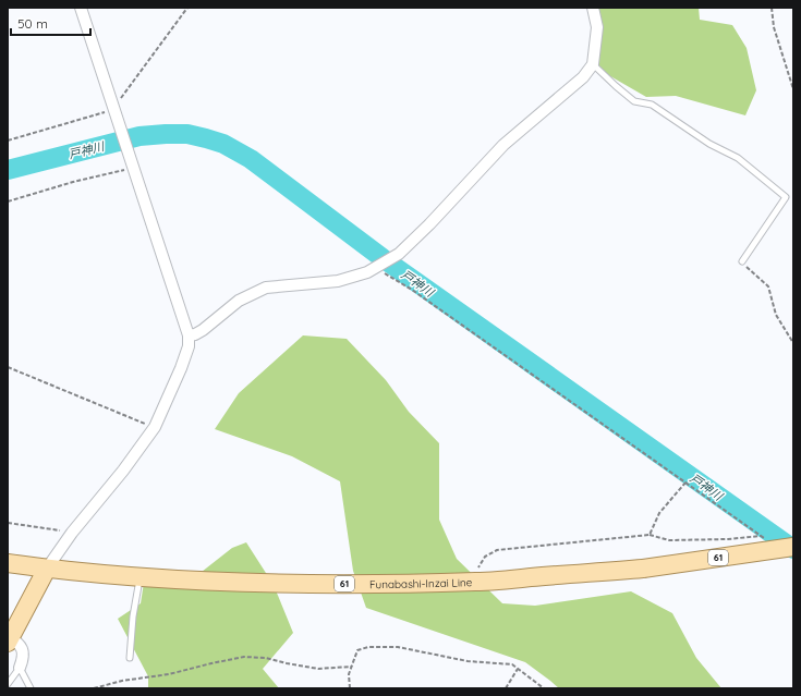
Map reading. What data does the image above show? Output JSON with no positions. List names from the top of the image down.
{
  "streets": {
    "main road": ["61", "Funabashi-Inzai Line"]
  },
  "crossings": [
    ["61", "Funabashi-Inzai Line"]
  ],
  "water": ["戸神川"],
  "scale_bar": "50 m"
}
